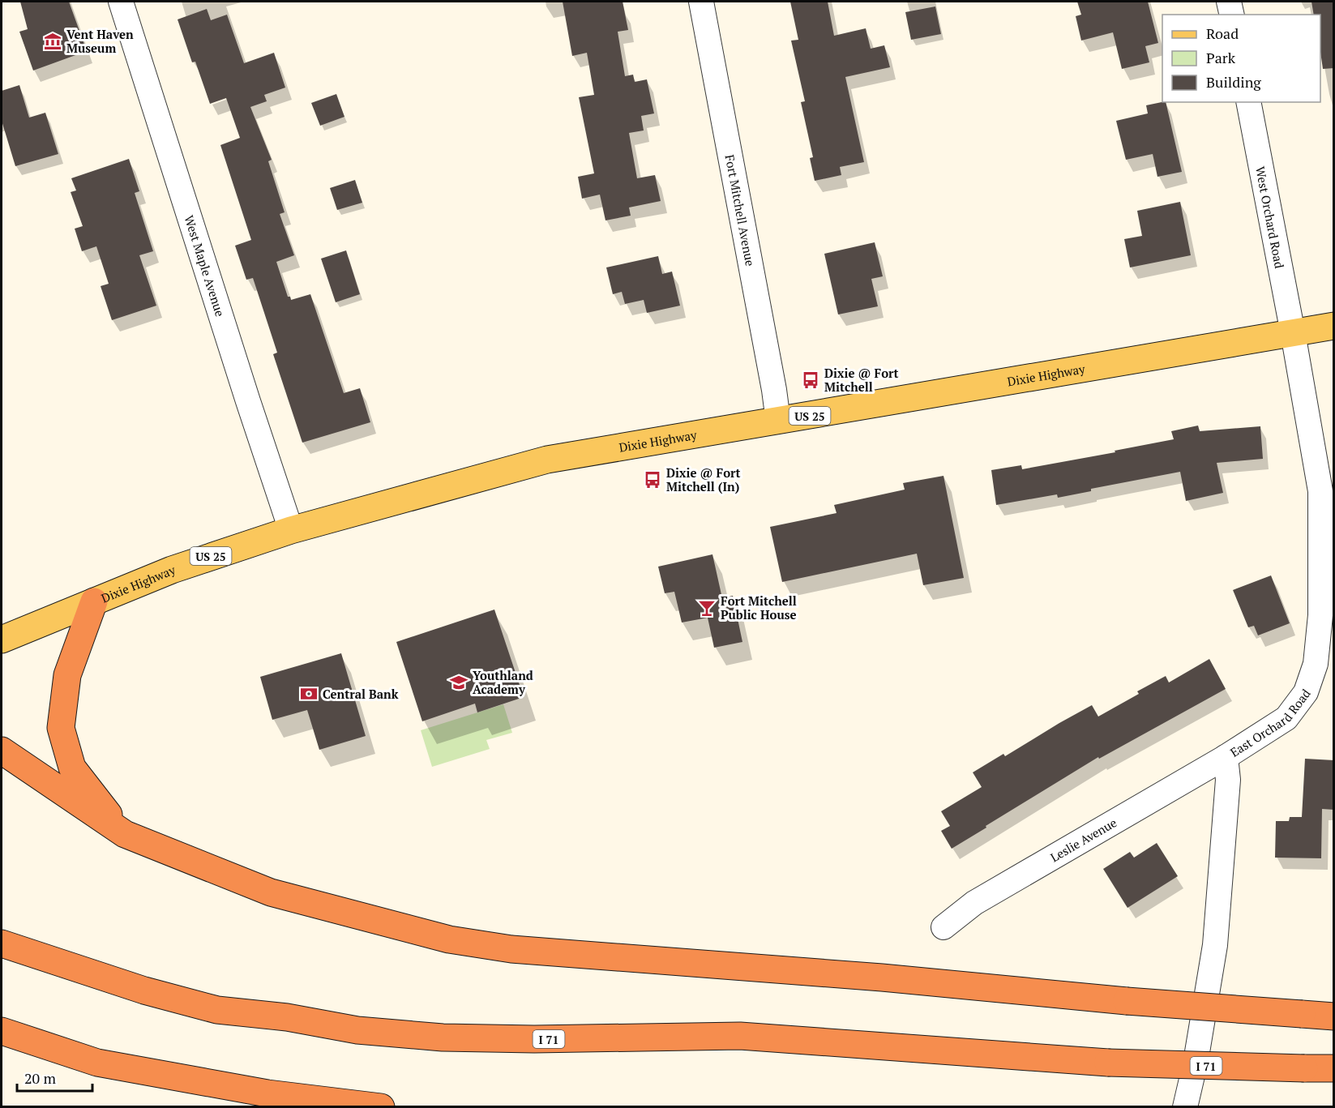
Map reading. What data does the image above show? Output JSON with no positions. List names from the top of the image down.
{
  "streets": {
    "highway": ["I 71"],
    "main road": ["Dixie Highway", "US 25"],
    "street": [
      "Fort Mitchell Avenue",
      "West Orchard Road",
      "West Maple Avenue",
      "East Orchard Road",
      "Leslie Avenue"
    ]
  },
  "crossings": [
    ["Fort Mitchell Avenue", "Dixie Highway"],
    ["West Orchard Road", "Dixie Highway"],
    ["West Orchard Road", "East Orchard Road"],
    ["West Maple Avenue", "Dixie Highway"],
    ["Dixie Highway", "East Orchard Road"],
    ["East Orchard Road", "Leslie Avenue"]
  ],
  "places": {
    "museum": ["Vent Haven Museum"],
    "bus stop": ["Dixie @ Fort Mitchell", "Dixie @ Fort Mitchell (In)"],
    "bar": ["Fort Mitchell Public House"],
    "school or university": ["Youthland Academy"],
    "bank": ["Central Bank"]
  },
  "legend": ["Road", "Park", "Building"],
  "scale_bar": "20 m"
}
